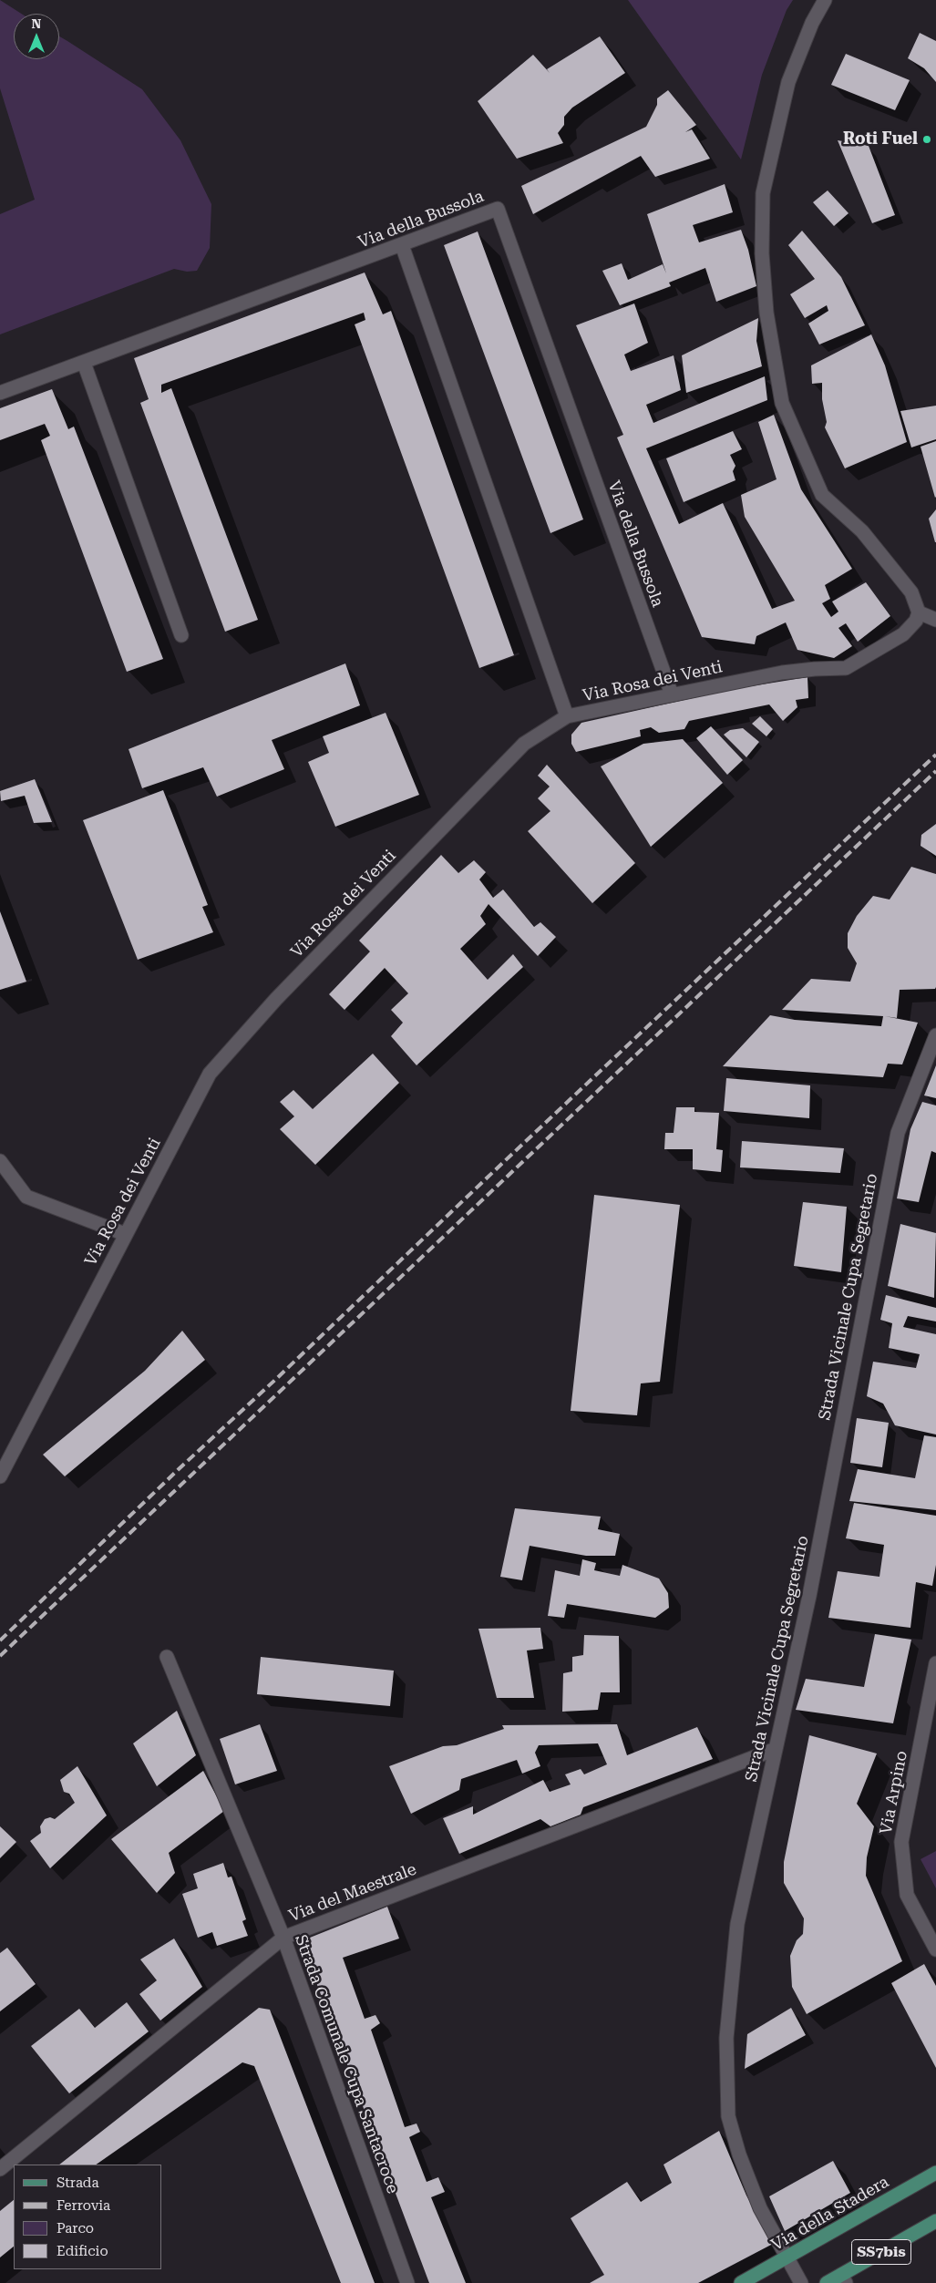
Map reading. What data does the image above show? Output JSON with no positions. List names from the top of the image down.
{
  "streets": {
    "main road": ["Via della Stadera", "SS7bis"],
    "street": [
      "Via della Bussola",
      "Via Rosa dei Venti",
      "Strada Vicinale Cupa Segretario",
      "Via Arpino",
      "Via del Maestrale",
      "Strada Comunale Cupa Santacroce"
    ]
  },
  "crossings": [
    ["Via della Bussola", "Via Rosa dei Venti"],
    ["Strada Vicinale Cupa Segretario", "Via del Maestrale"],
    ["Strada Vicinale Cupa Segretario", "Via della Stadera"],
    ["Via del Maestrale", "Strada Comunale Cupa Santacroce"]
  ],
  "places": ["Roti Fuel"],
  "legend": [
    "Strada",
    "Ferrovia",
    "Parco",
    "Edificio"
  ],
  "north": "top"
}
